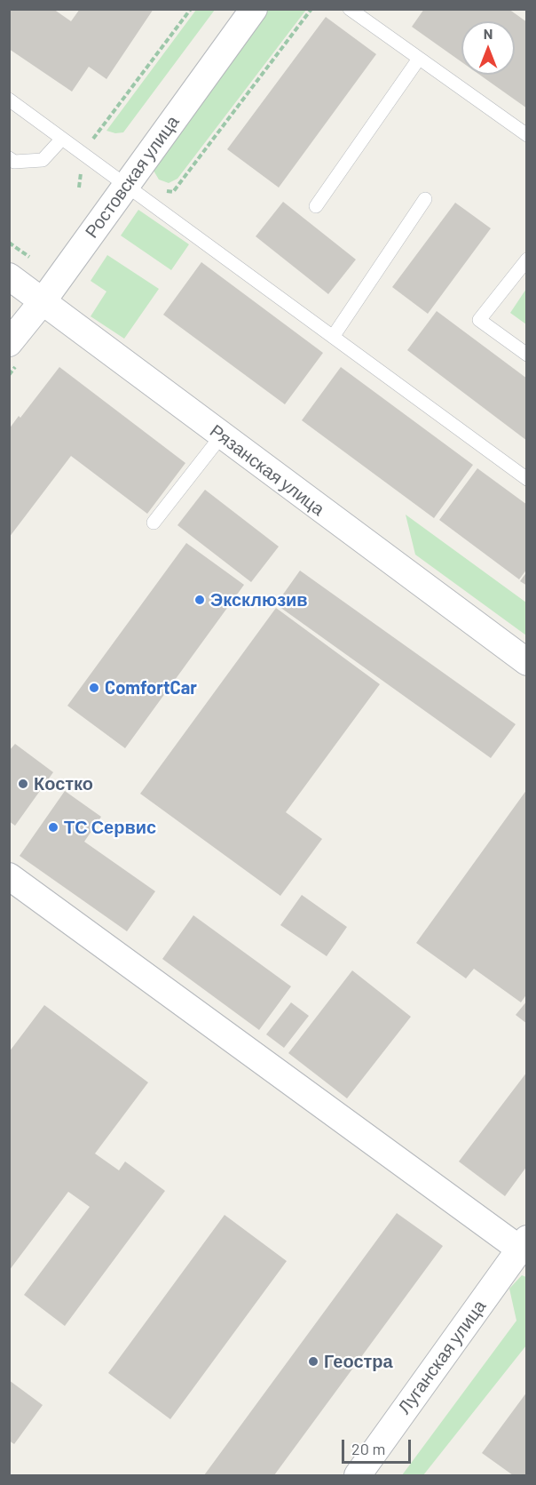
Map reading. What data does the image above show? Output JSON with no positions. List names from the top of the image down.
{
  "streets": {
    "street": ["Ростовская улица", "Рязанская улица", "Луганская улица"]
  },
  "crossings": [
    ["Ростовская улица", "Рязанская улица"]
  ],
  "places": [
    "Эксклюзив",
    "ComfortCar",
    "Костко",
    "ТС Сервис",
    "Геостра"
  ],
  "scale_bar": "20 m",
  "north": "top"
}
